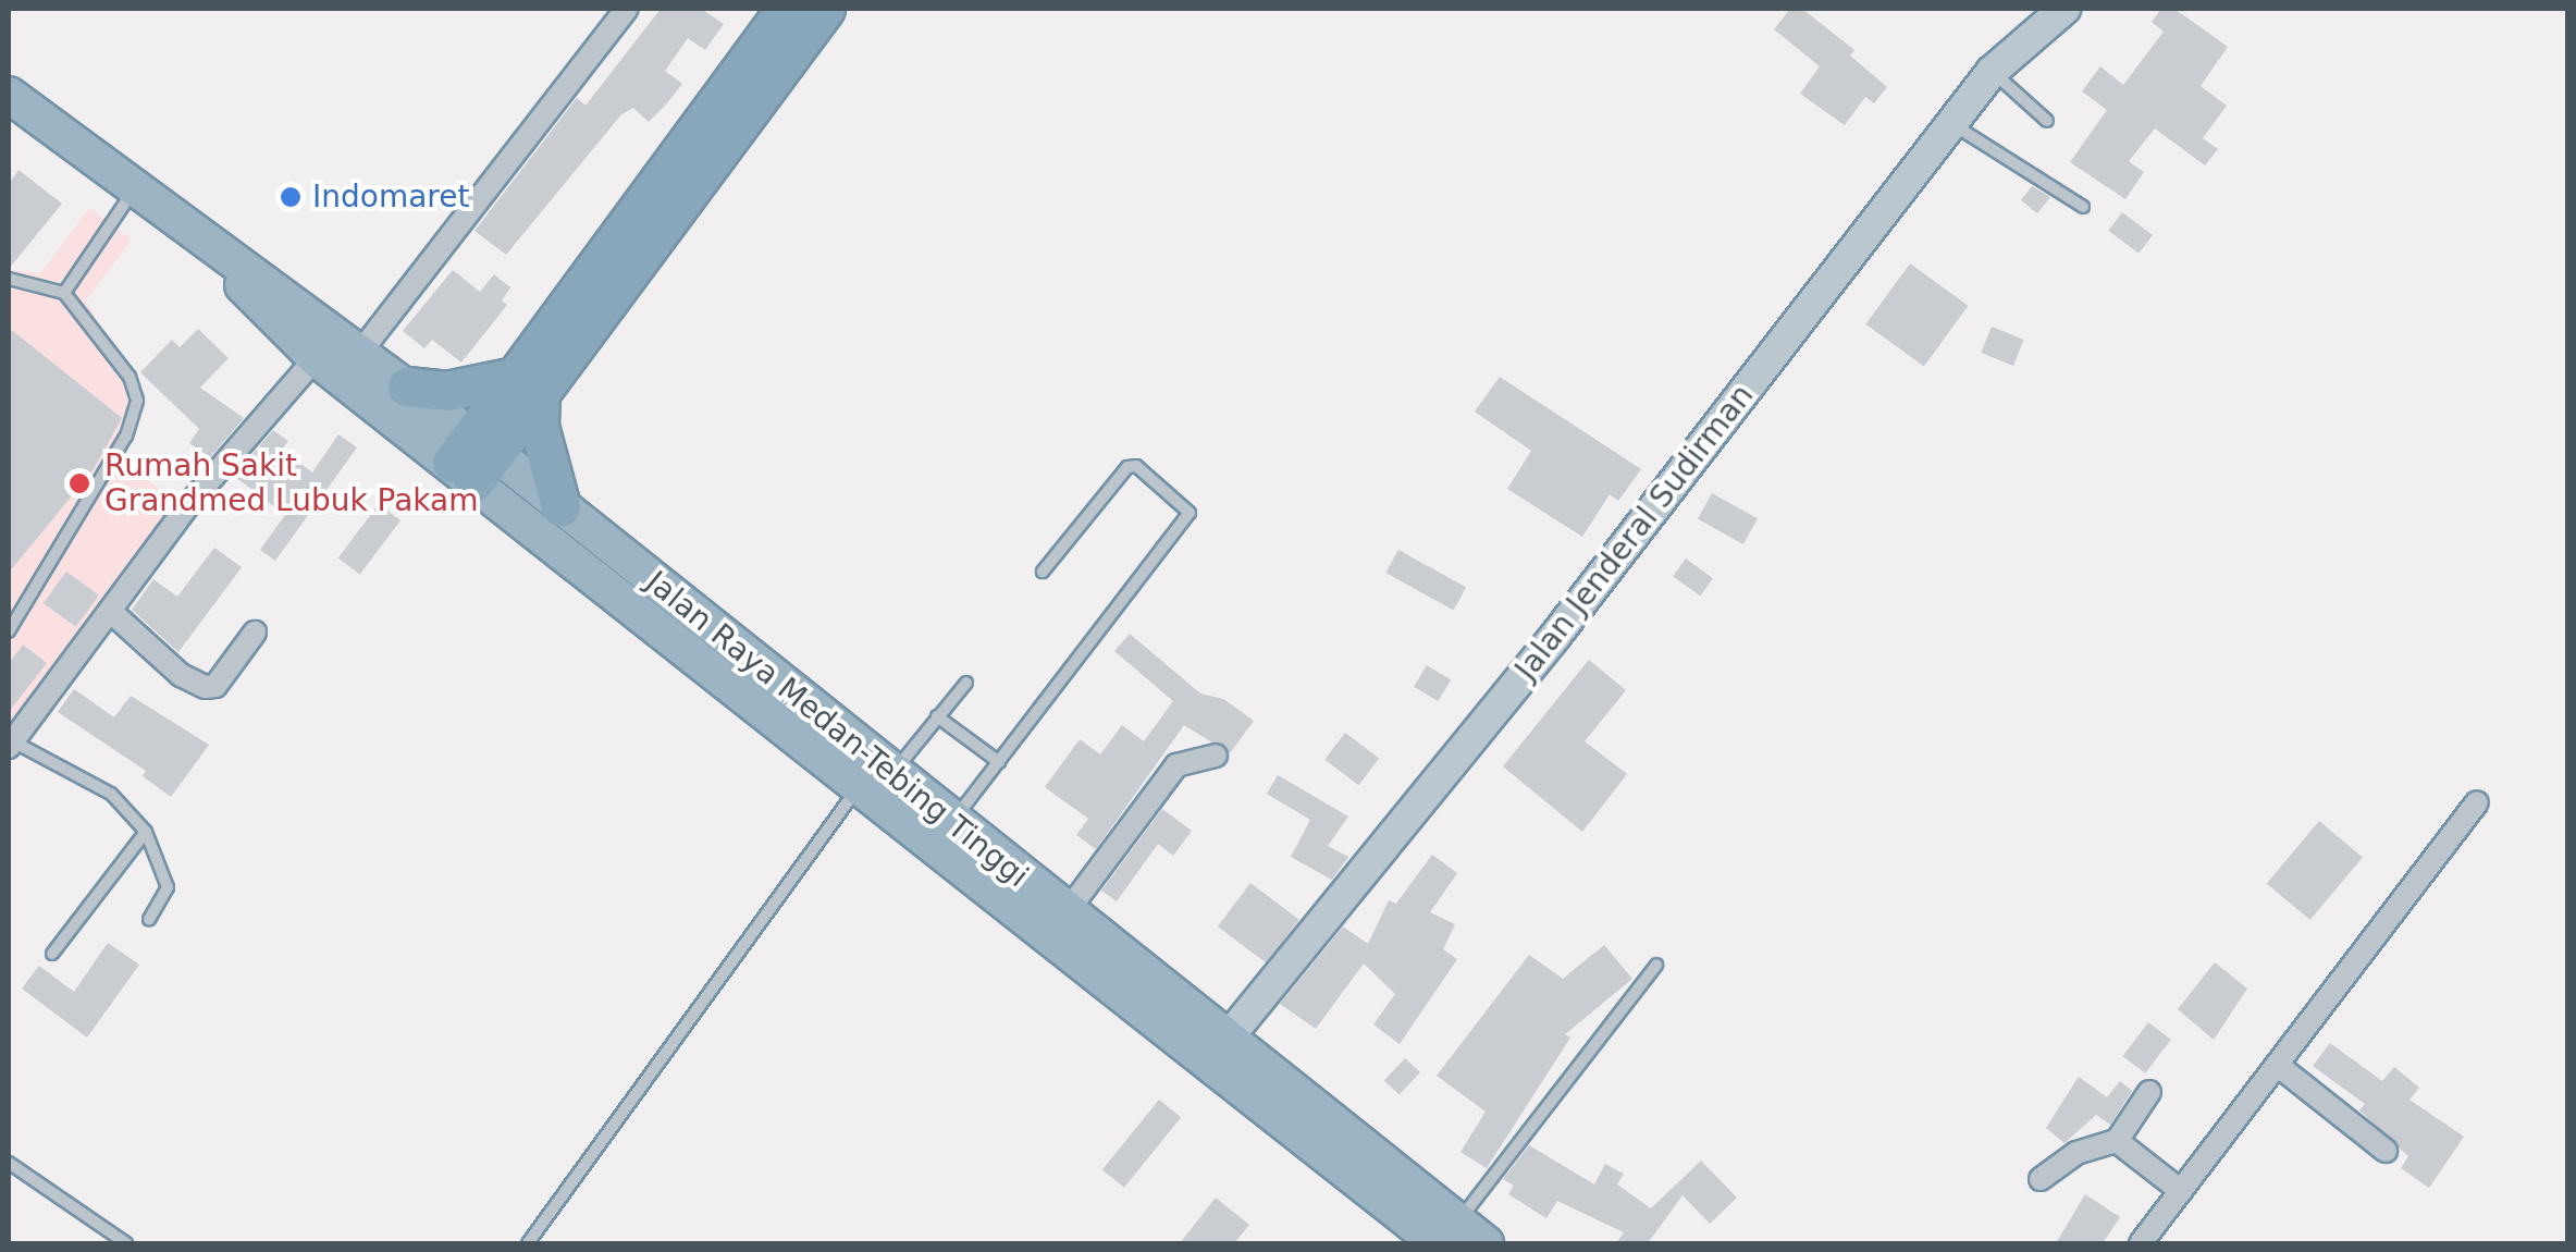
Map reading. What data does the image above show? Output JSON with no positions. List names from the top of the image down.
{
  "streets": {
    "highway": ["Jalan Raya Medan-Tebing Tinggi"],
    "main road": ["Jalan Jenderal Sudirman"]
  },
  "crossings": [
    ["Jalan Jenderal Sudirman", "Jalan Raya Medan-Tebing Tinggi"]
  ],
  "places": ["Indomaret", "Rumah Sakit Grandmed Lubuk Pakam"]
}
